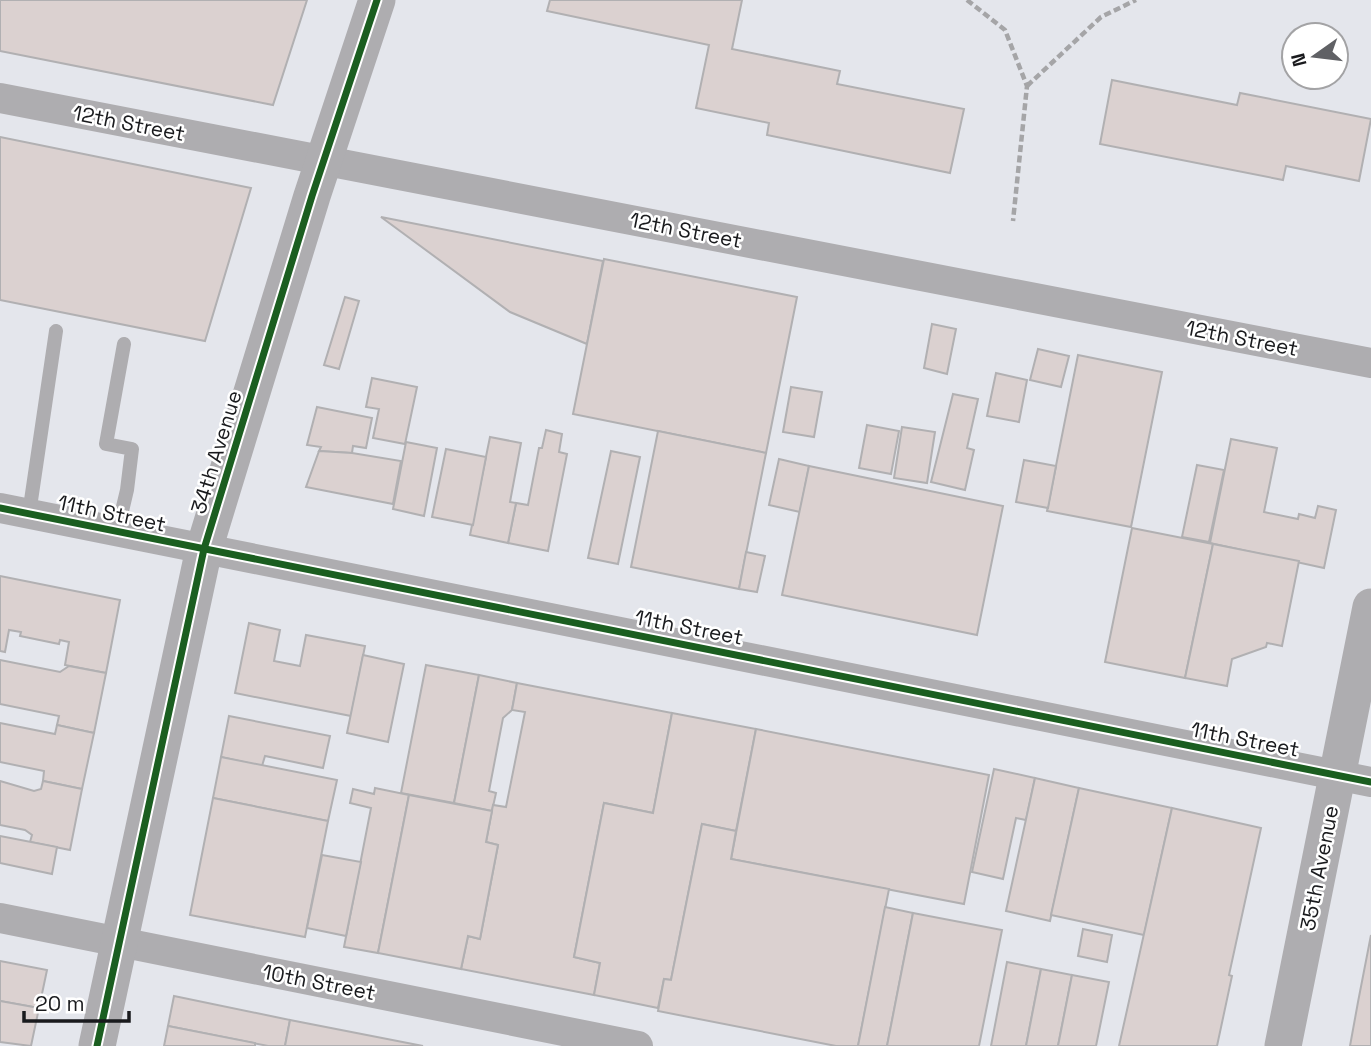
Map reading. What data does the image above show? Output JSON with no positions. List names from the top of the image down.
{
  "streets": {
    "street": [
      "12th Street",
      "34th Avenue",
      "11th Street",
      "35th Avenue",
      "10th Street"
    ]
  },
  "crossings": [
    ["12th Street", "34th Avenue"],
    ["34th Avenue", "11th Street"],
    ["34th Avenue", "10th Street"],
    ["11th Street", "35th Avenue"]
  ],
  "scale_bar": "20 m",
  "north": "left"
}
